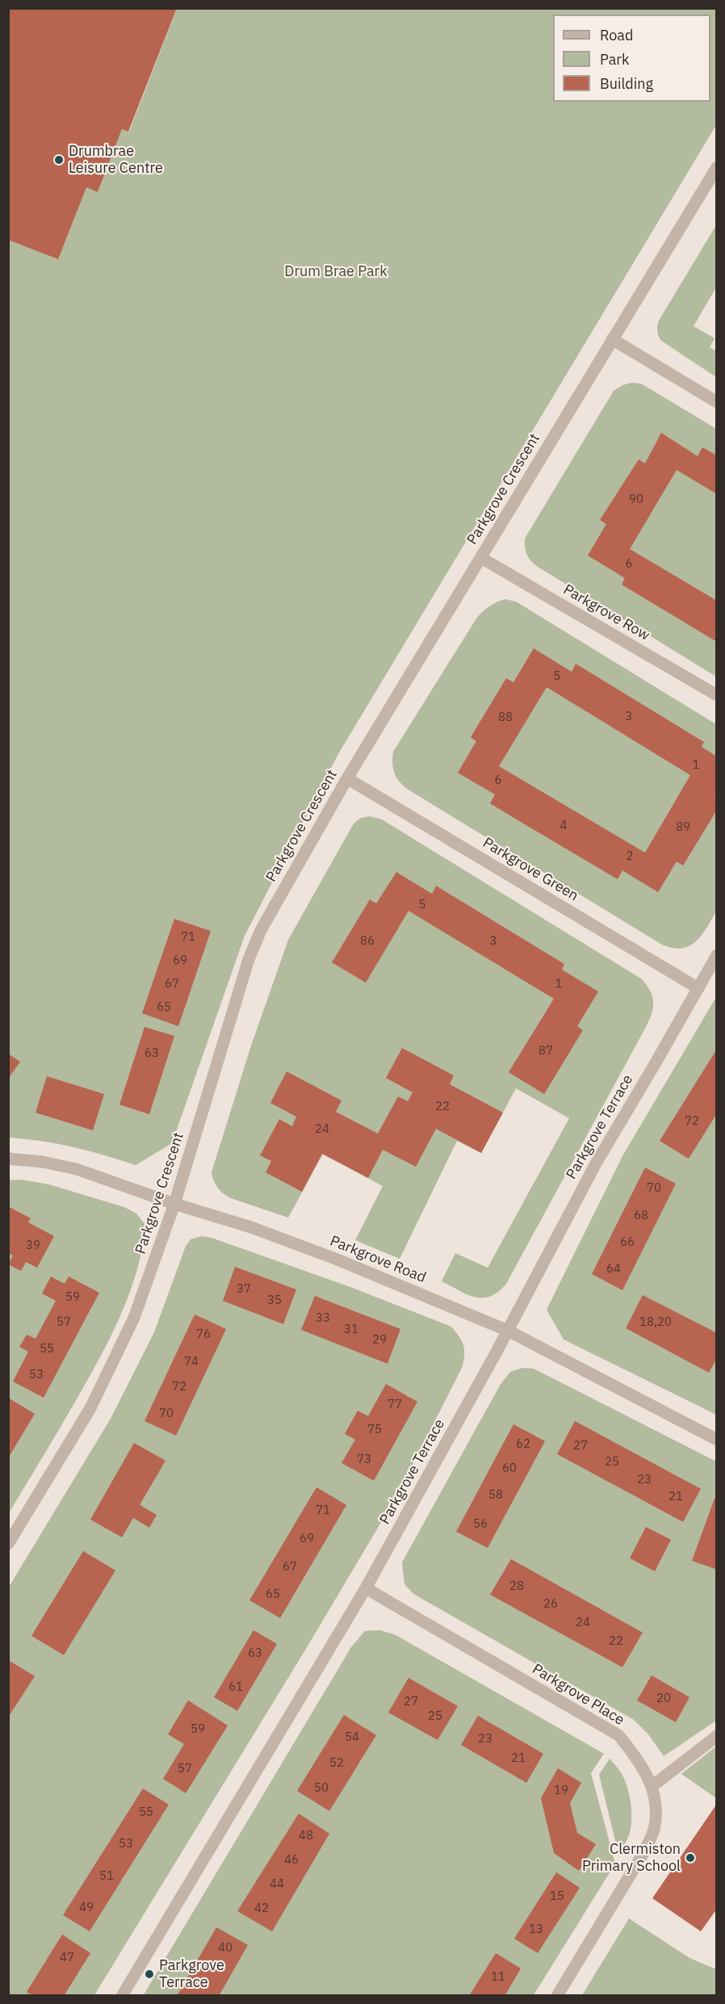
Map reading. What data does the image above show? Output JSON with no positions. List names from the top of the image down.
{
  "streets": {
    "street": [
      "Parkgrove Crescent",
      "Parkgrove Row",
      "Parkgrove Green",
      "Parkgrove Terrace",
      "Parkgrove Road",
      "Parkgrove Place"
    ]
  },
  "crossings": [
    ["Parkgrove Crescent", "Parkgrove Row"],
    ["Parkgrove Crescent", "Parkgrove Green"],
    ["Parkgrove Crescent", "Parkgrove Road"],
    ["Parkgrove Green", "Parkgrove Terrace"],
    ["Parkgrove Terrace", "Parkgrove Road"],
    ["Parkgrove Terrace", "Parkgrove Place"]
  ],
  "parks": ["Drum Brae Park"],
  "places": ["Drumbrae Leisure Centre", "Clermiston Primary School", "Parkgrove Terrace"],
  "house_numbers": [
    "90",
    "6",
    "5",
    "3",
    "88",
    "1",
    "6",
    "4",
    "89",
    "2",
    "5",
    "71",
    "86",
    "3",
    "69",
    "67",
    "1",
    "65",
    "87",
    "63",
    "22",
    "72",
    "24",
    "70",
    "68",
    "66",
    "39",
    "64",
    "37",
    "59",
    "35",
    "33",
    "57",
    "18,20",
    "31",
    "76",
    "29",
    "55",
    "74",
    "53",
    "72",
    "77",
    "70",
    "75",
    "62",
    "27",
    "73",
    "25",
    "60",
    "23",
    "58",
    "21",
    "71",
    "56",
    "69",
    "67",
    "28",
    "65",
    "26",
    "24",
    "22",
    "63",
    "61",
    "20",
    "27",
    "25",
    "59",
    "54",
    "23",
    "21",
    "52",
    "57",
    "50",
    "19",
    "55",
    "48",
    "53",
    "46",
    "51",
    "44",
    "15",
    "49",
    "42",
    "13",
    "40",
    "47",
    "11"
  ],
  "legend": ["Road", "Park", "Building"]
}
